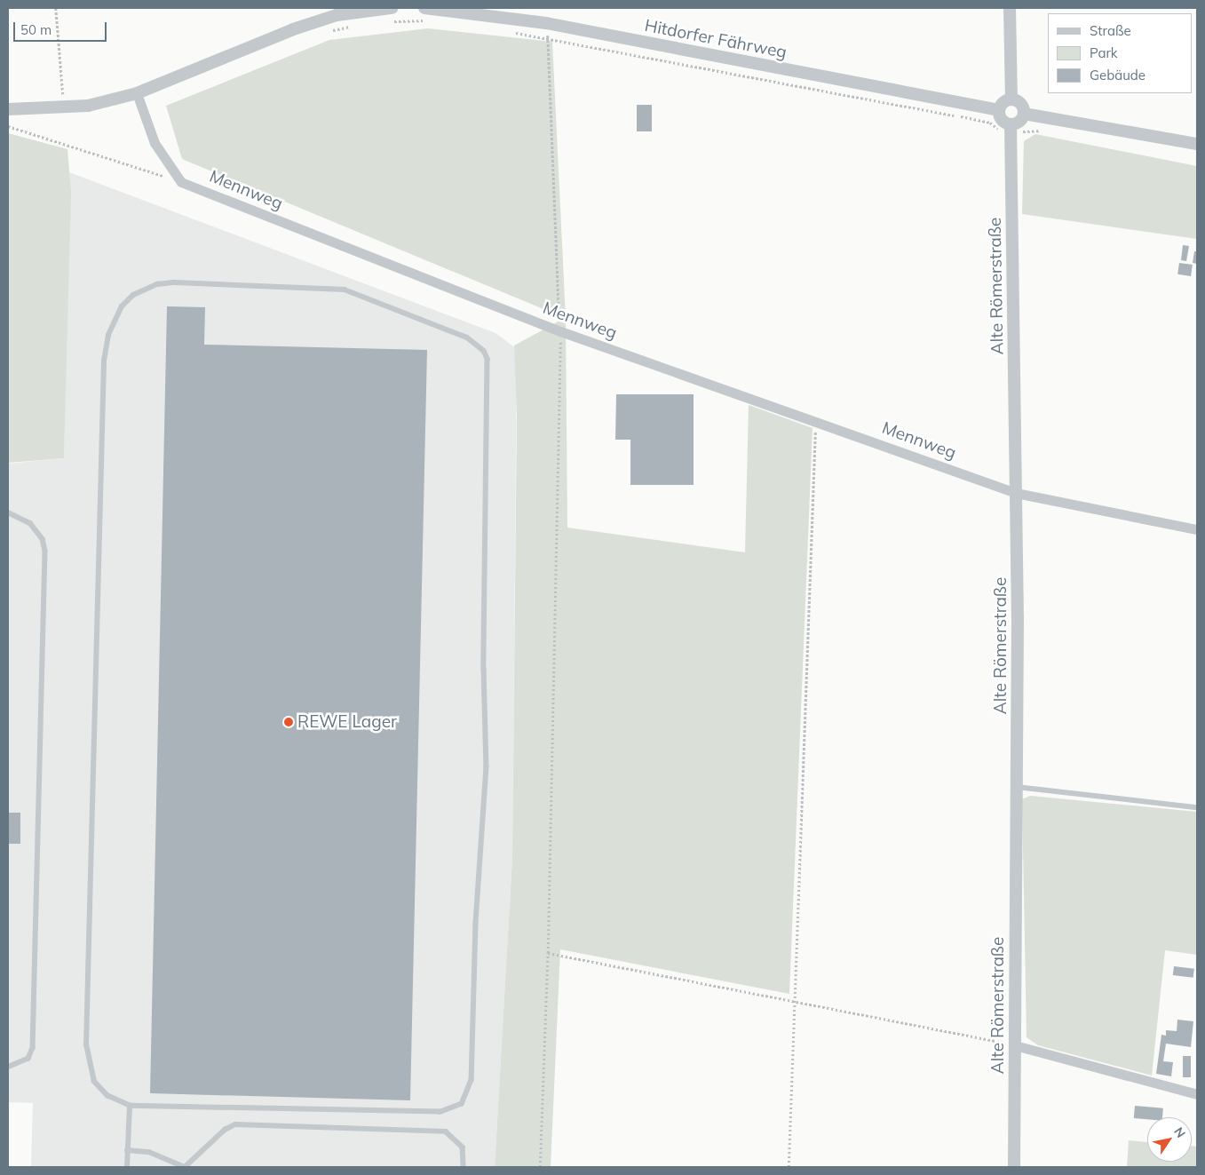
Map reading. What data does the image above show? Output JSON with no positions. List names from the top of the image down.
{
  "streets": {
    "street": ["Hitdorfer Fährweg", "Mennweg", "Alte Römerstraße"]
  },
  "crossings": [
    ["Hitdorfer Fährweg", "Alte Römerstraße"],
    ["Mennweg", "Alte Römerstraße"]
  ],
  "places": ["REWE Lager"],
  "legend": ["Straße", "Park", "Gebäude"],
  "scale_bar": "50 m",
  "north": "top right"
}
